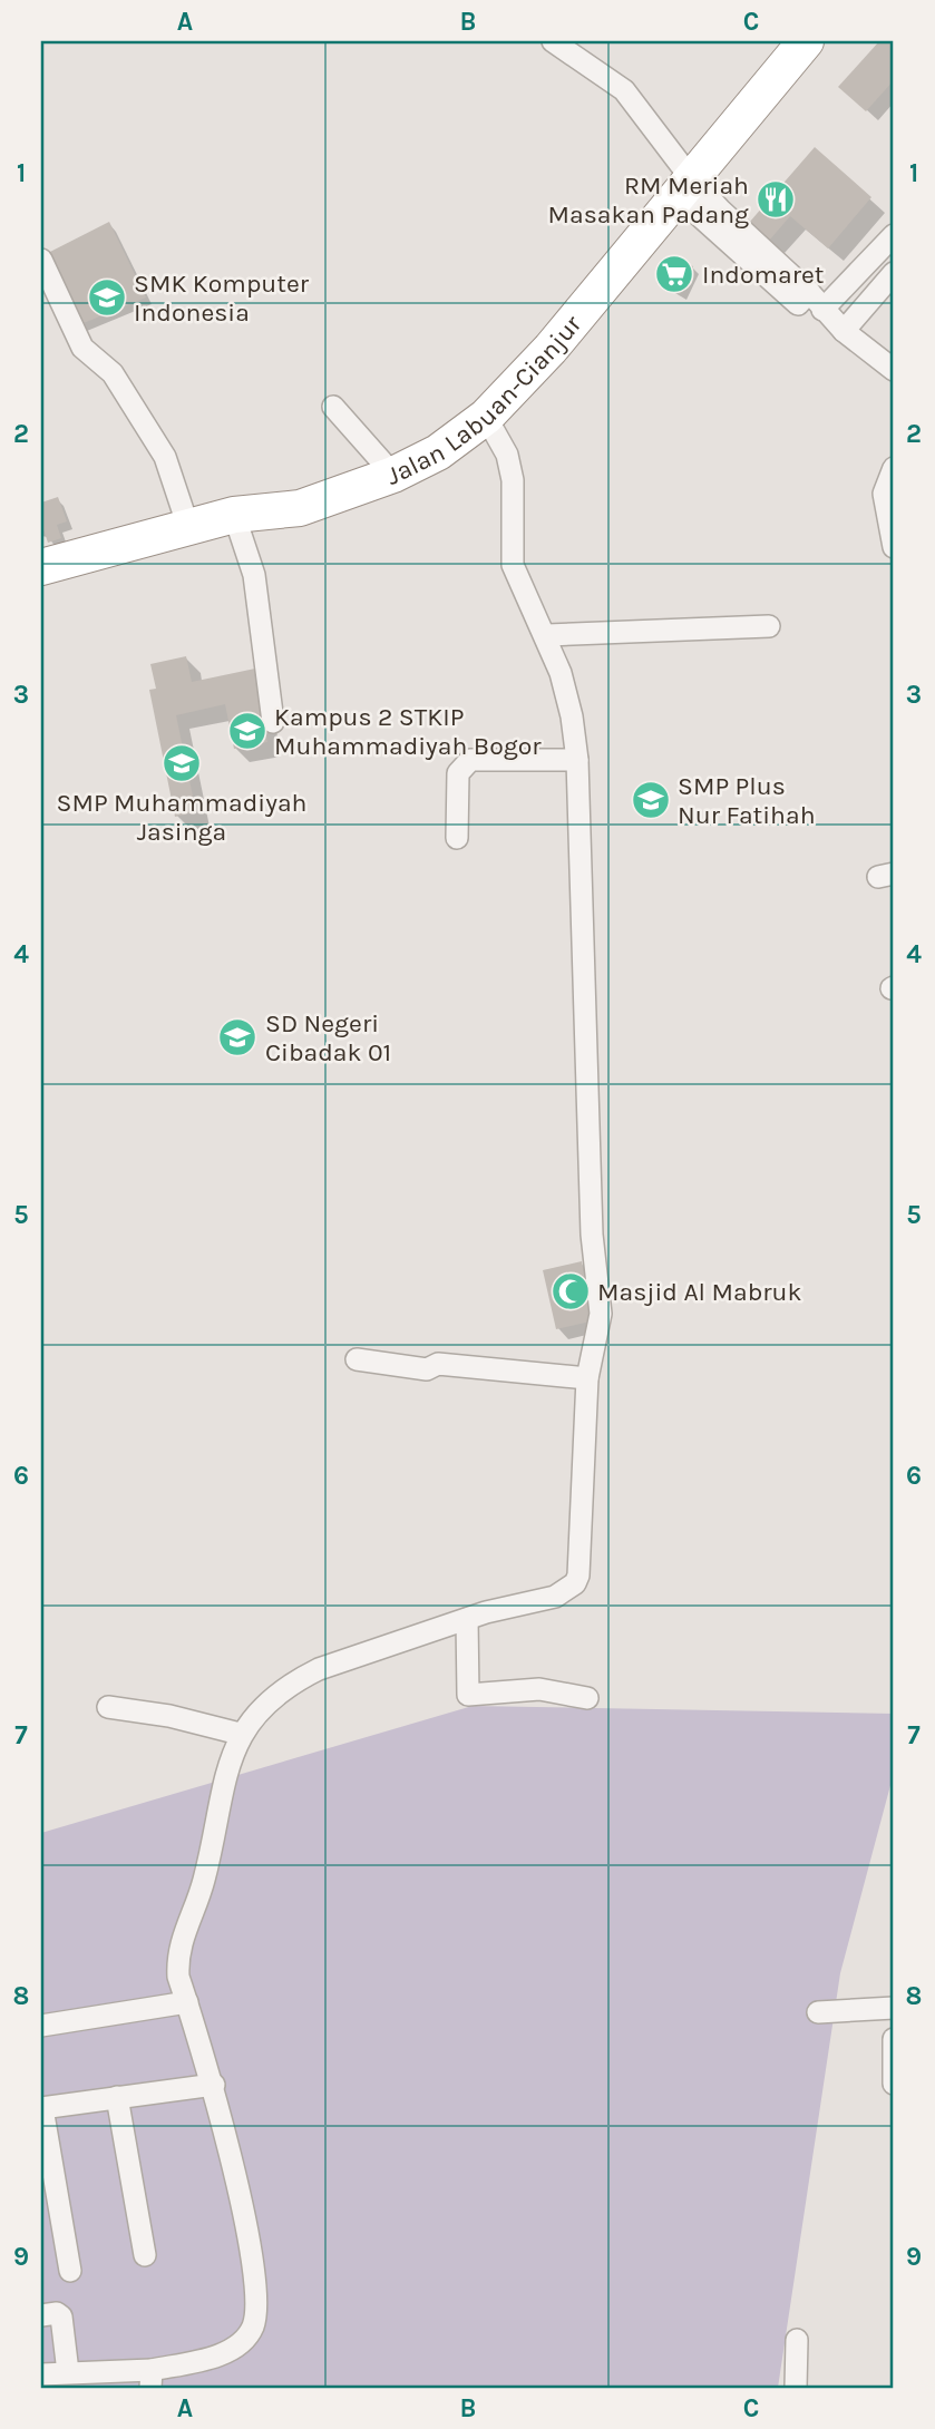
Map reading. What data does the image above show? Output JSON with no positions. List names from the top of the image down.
{
  "streets": {
    "highway": ["Jalan Labuan-Cianjur"]
  },
  "places": {
    "restaurant": ["RM Meriah Masakan Padang"],
    "supermarket": ["Indomaret"],
    "school or university": [
      "SMK Komputer Indonesia",
      "Kampus 2 STKIP Muhammadiyah Bogor",
      "SMP Muhammadiyah Jasinga",
      "SMP Plus Nur Fatihah",
      "SD Negeri Cibadak 01"
    ],
    "mosque": ["Masjid Al Mabruk"]
  },
  "grid": {
    "columns": ["A", "B", "C"],
    "rows": [
      "1",
      "2",
      "3",
      "4",
      "5",
      "6",
      "7",
      "8",
      "9"
    ]
  }
}
